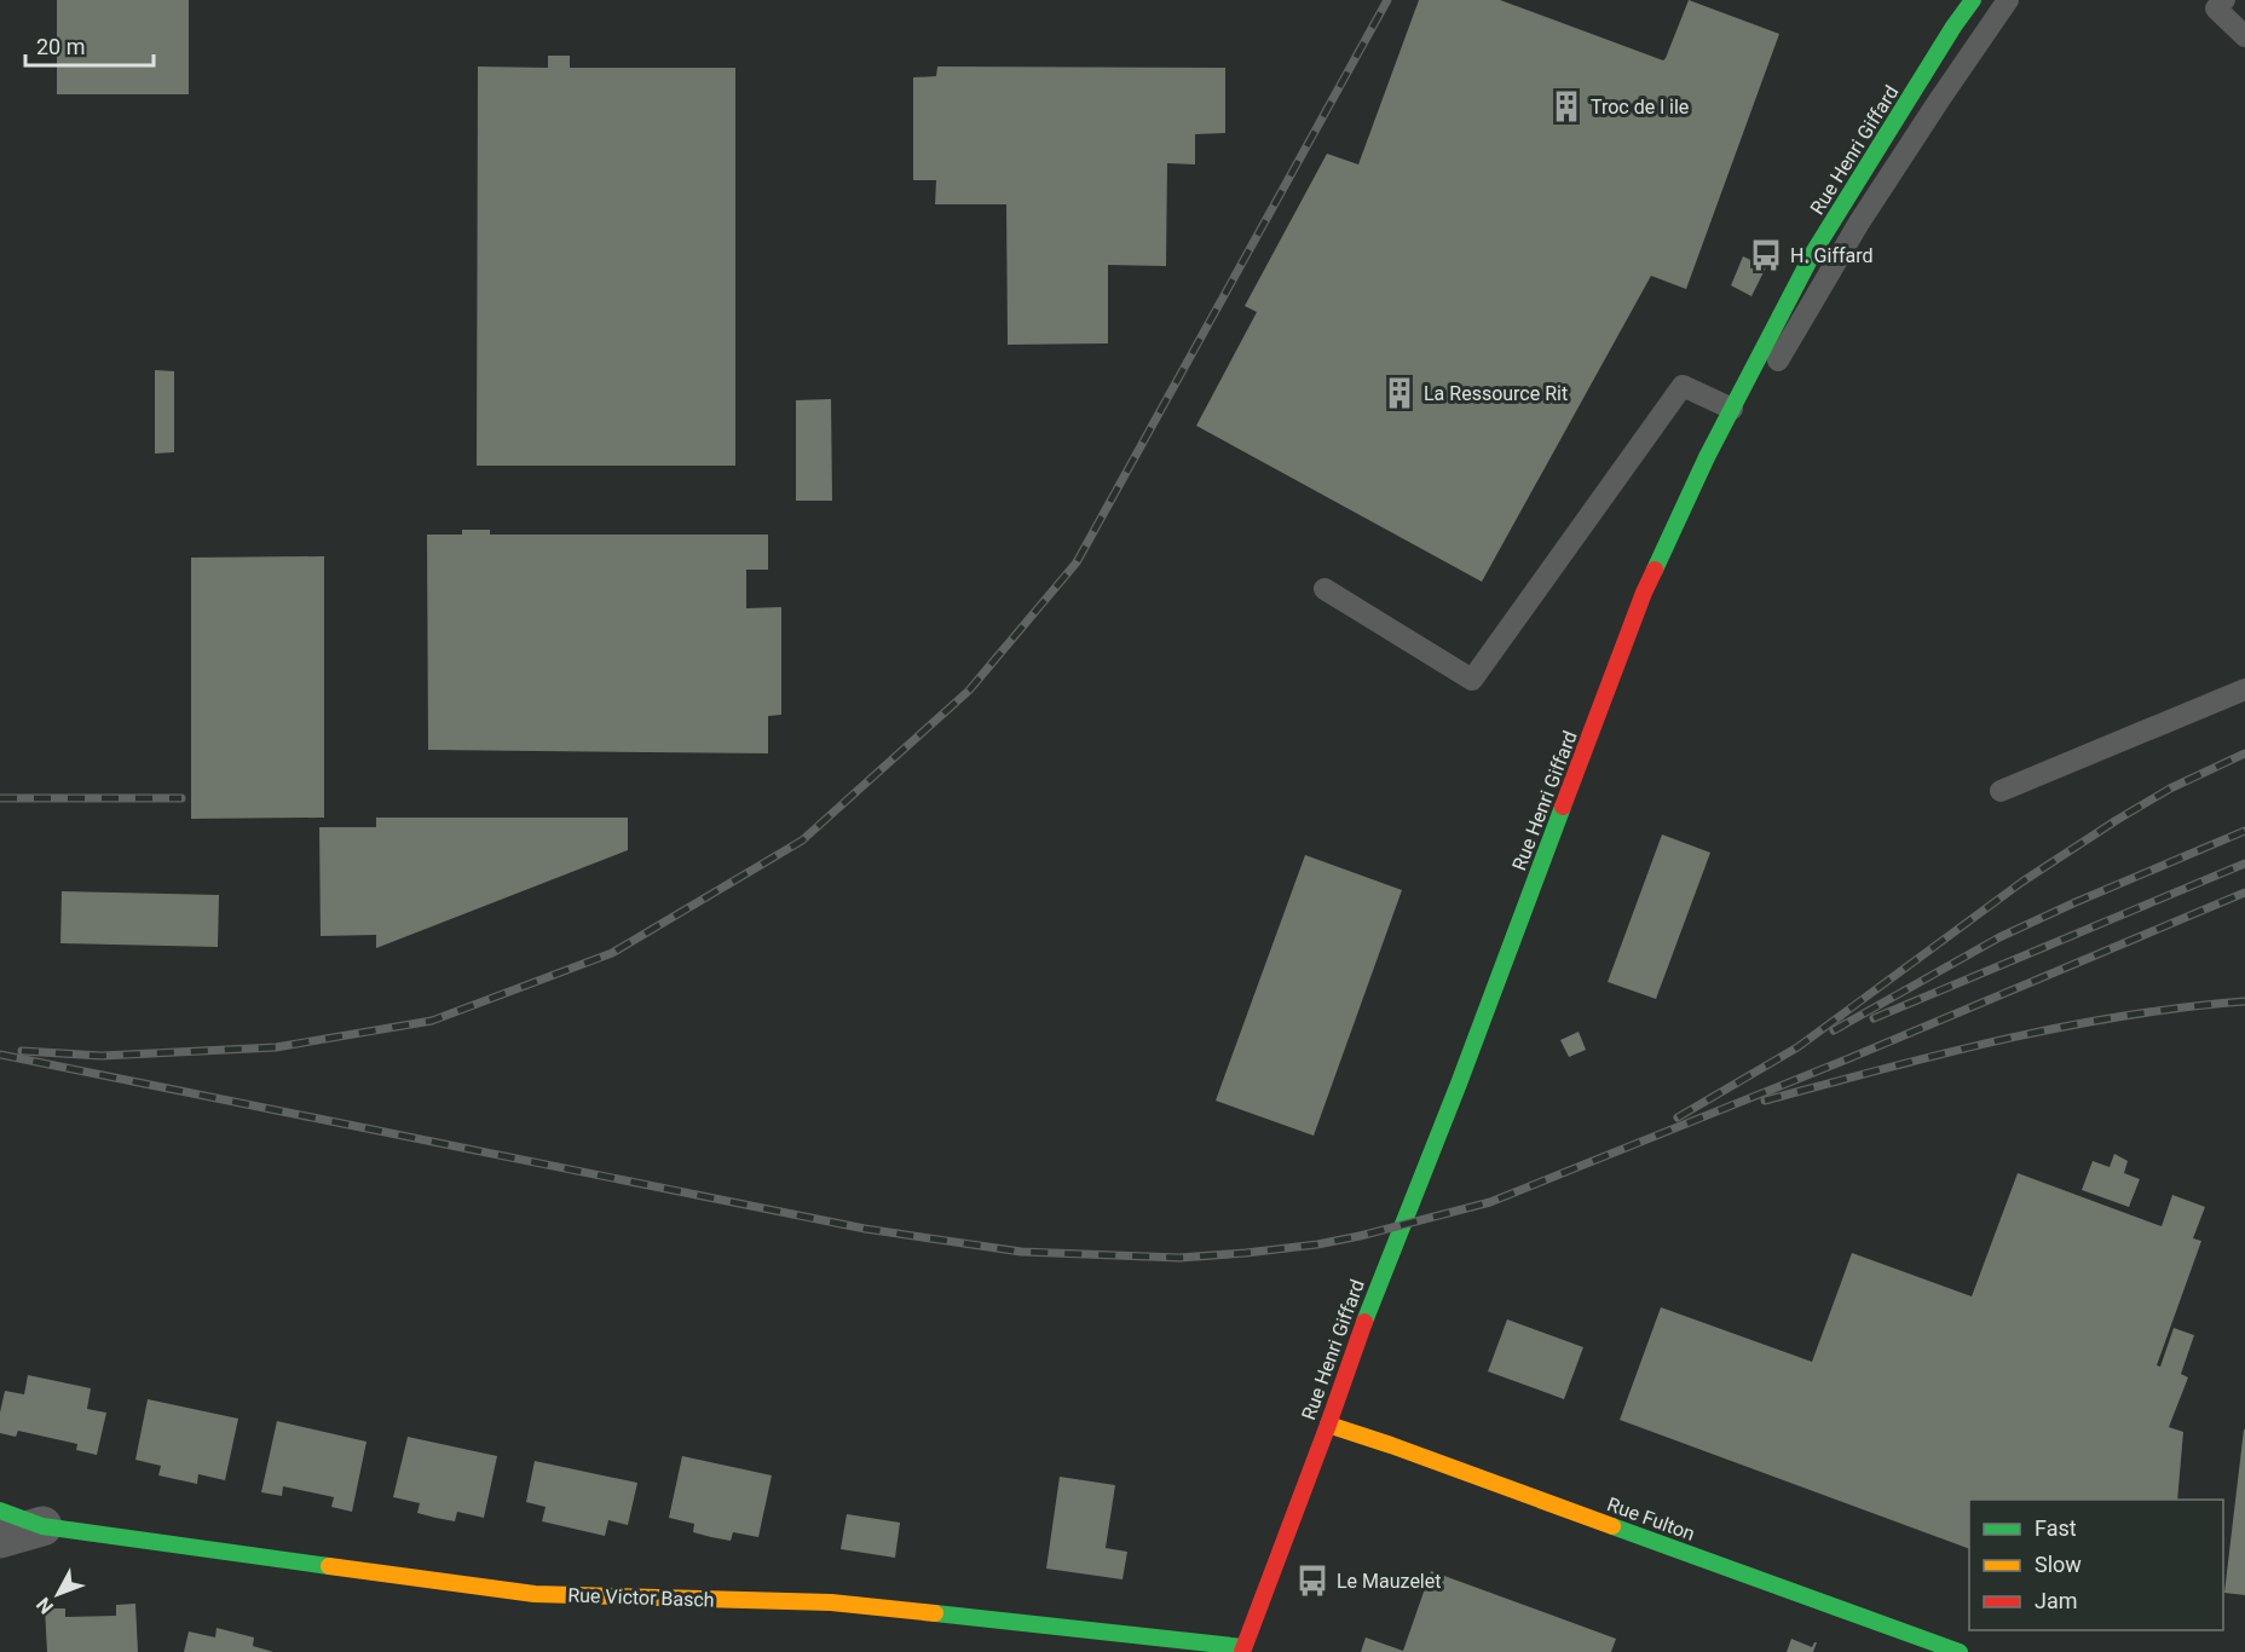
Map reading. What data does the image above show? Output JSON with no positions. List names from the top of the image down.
{
  "streets": {
    "street": ["Rue Henri Giffard", "Rue Fulton", "Rue Victor Basch"]
  },
  "crossings": [
    ["Rue Henri Giffard", "Rue Fulton"],
    ["Rue Henri Giffard", "Rue Victor Basch"]
  ],
  "places": {
    "building": ["Troc de l ile", "La Ressource Rit"],
    "bus stop": ["H. Giffard", "Le Mauzelet"]
  },
  "legend": ["Fast", "Slow", "Jam"],
  "scale_bar": "20 m",
  "north": "bottom left"
}
